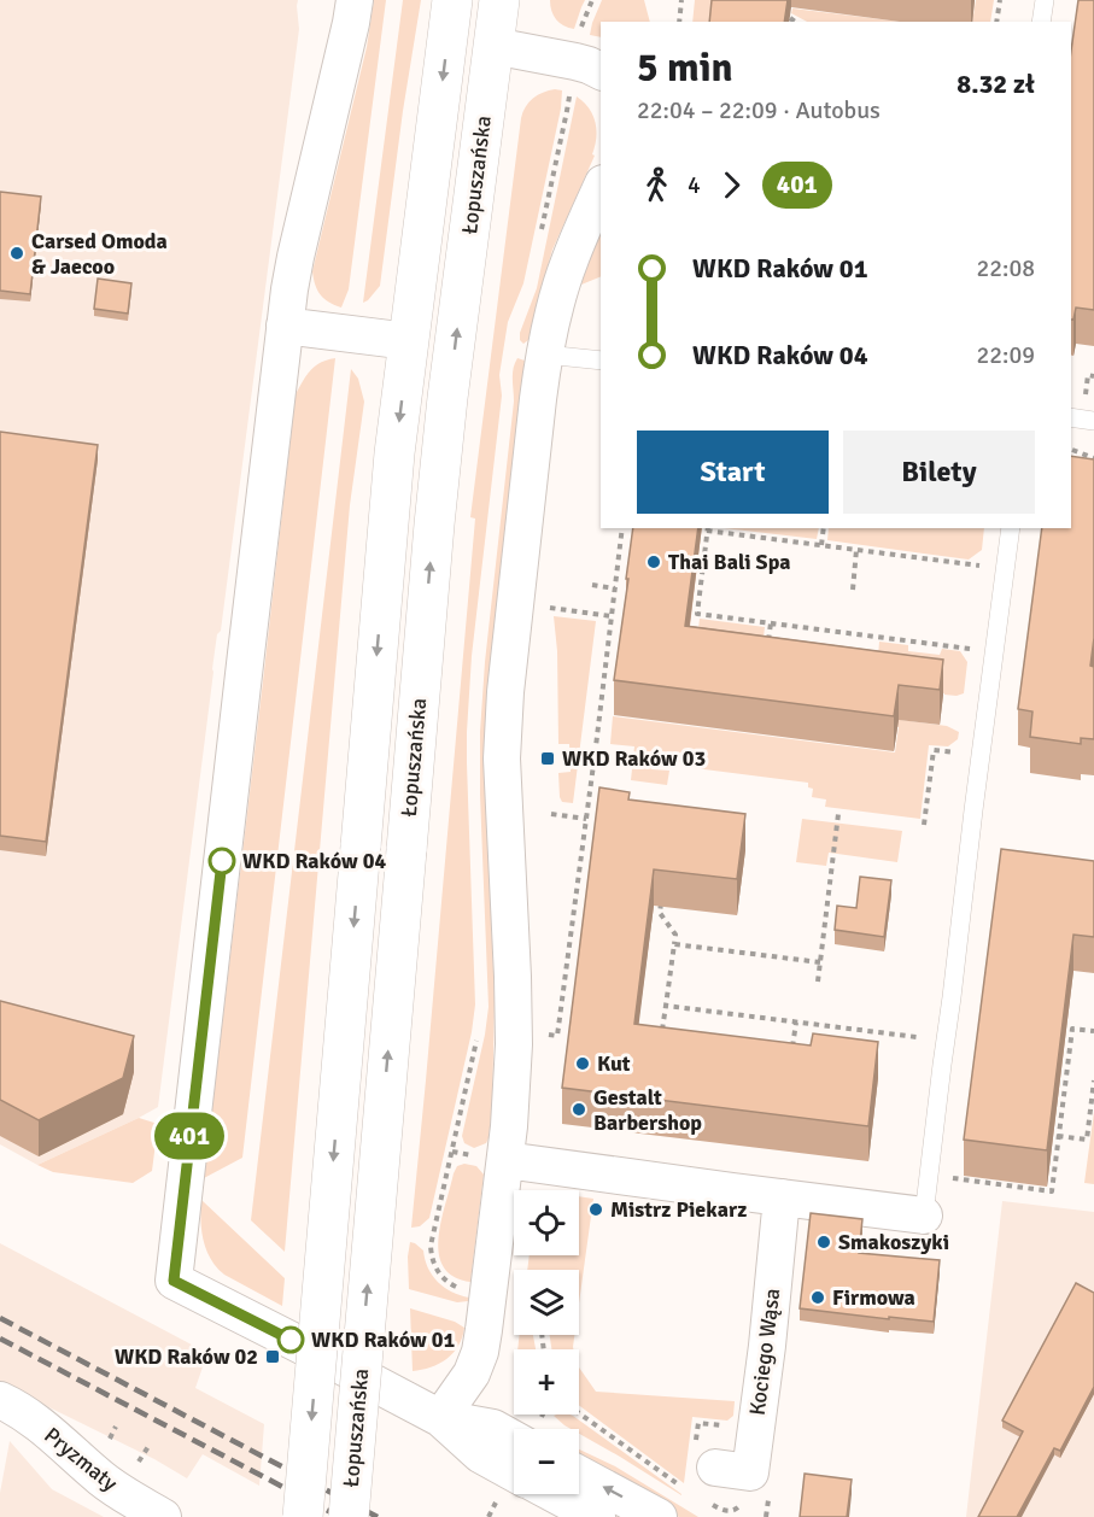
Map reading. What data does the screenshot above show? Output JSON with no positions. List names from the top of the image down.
{
  "streets": {
    "main road": ["Łopuszańska"],
    "street": ["Kociego Wąsa", "Pryzmaty"]
  },
  "places": {
    "other": [
      "Carsed Omoda & Jaecoo",
      "Thai Bali Spa",
      "WKD Raków 04",
      "Kut",
      "Gestalt Barbershop",
      "Mistrz Piekarz",
      "Smakoszyki",
      "Firmowa",
      "WKD Raków 01"
    ],
    "transit": ["WKD Raków 03", "WKD Raków 02"]
  },
  "lines": ["bus line 401"],
  "page": {
    "on_map": "401",
    "heading": ["5 min", "22:04 – 22:09 · Autobus", "8.32 zł"],
    "legs": ["4", "401"],
    "list": [
      {
        "name": "WKD Raków 01",
        "value": "22:08"
      },
      {
        "name": "WKD Raków 04",
        "value": "22:09"
      }
    ],
    "buttons": ["Start", "Bilety"],
    "map_buttons": ["+", "−"]
  }
}
